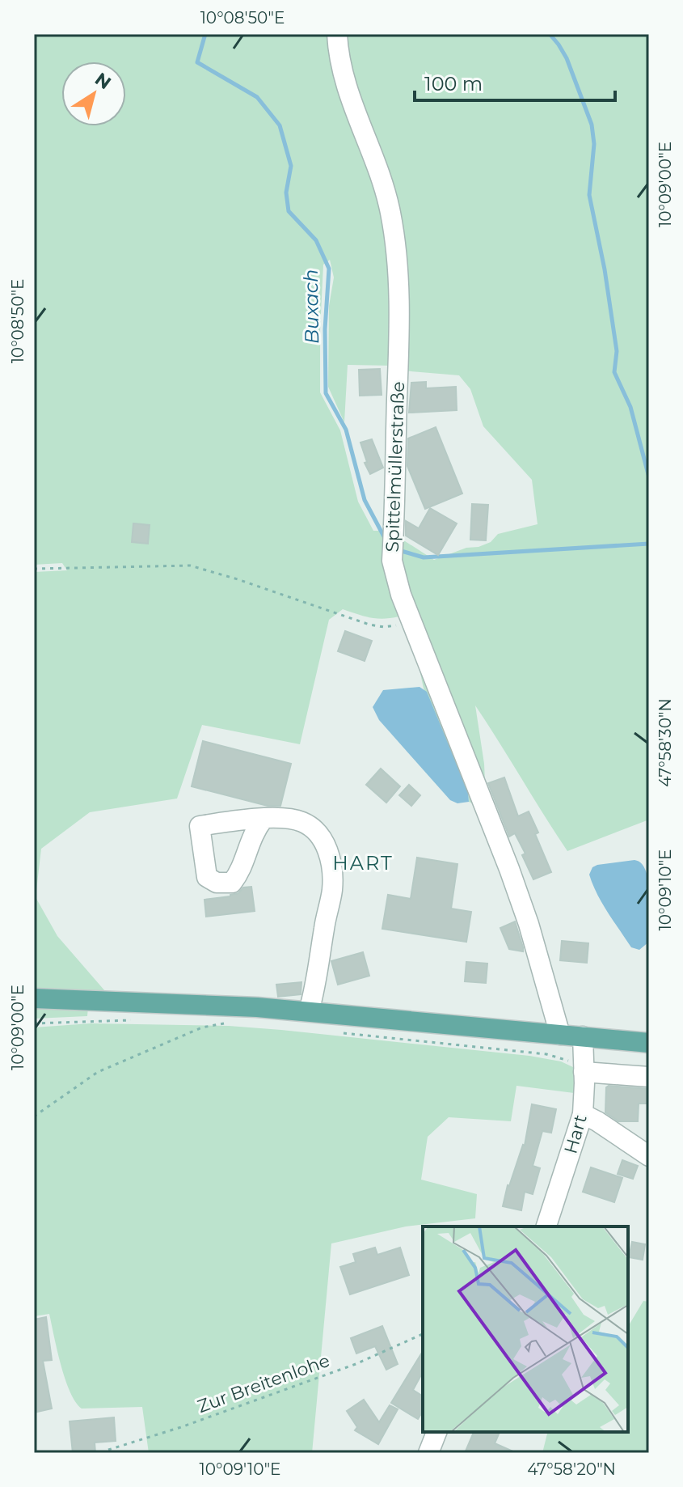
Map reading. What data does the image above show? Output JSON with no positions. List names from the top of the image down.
{
  "streets": {
    "street": ["Spittelmüllerstraße", "Hart"],
    "path": ["Zur Breitenlohe"]
  },
  "districts": ["HART"],
  "water": ["Buxach"],
  "scale_bar": "100 m",
  "north": "top right",
  "coordinates": [
    "10°08'50\"E",
    "10°09'00\"E",
    "47°58'30\"N",
    "10°09'10\"E",
    "47°58'20\"N"
  ]
}
